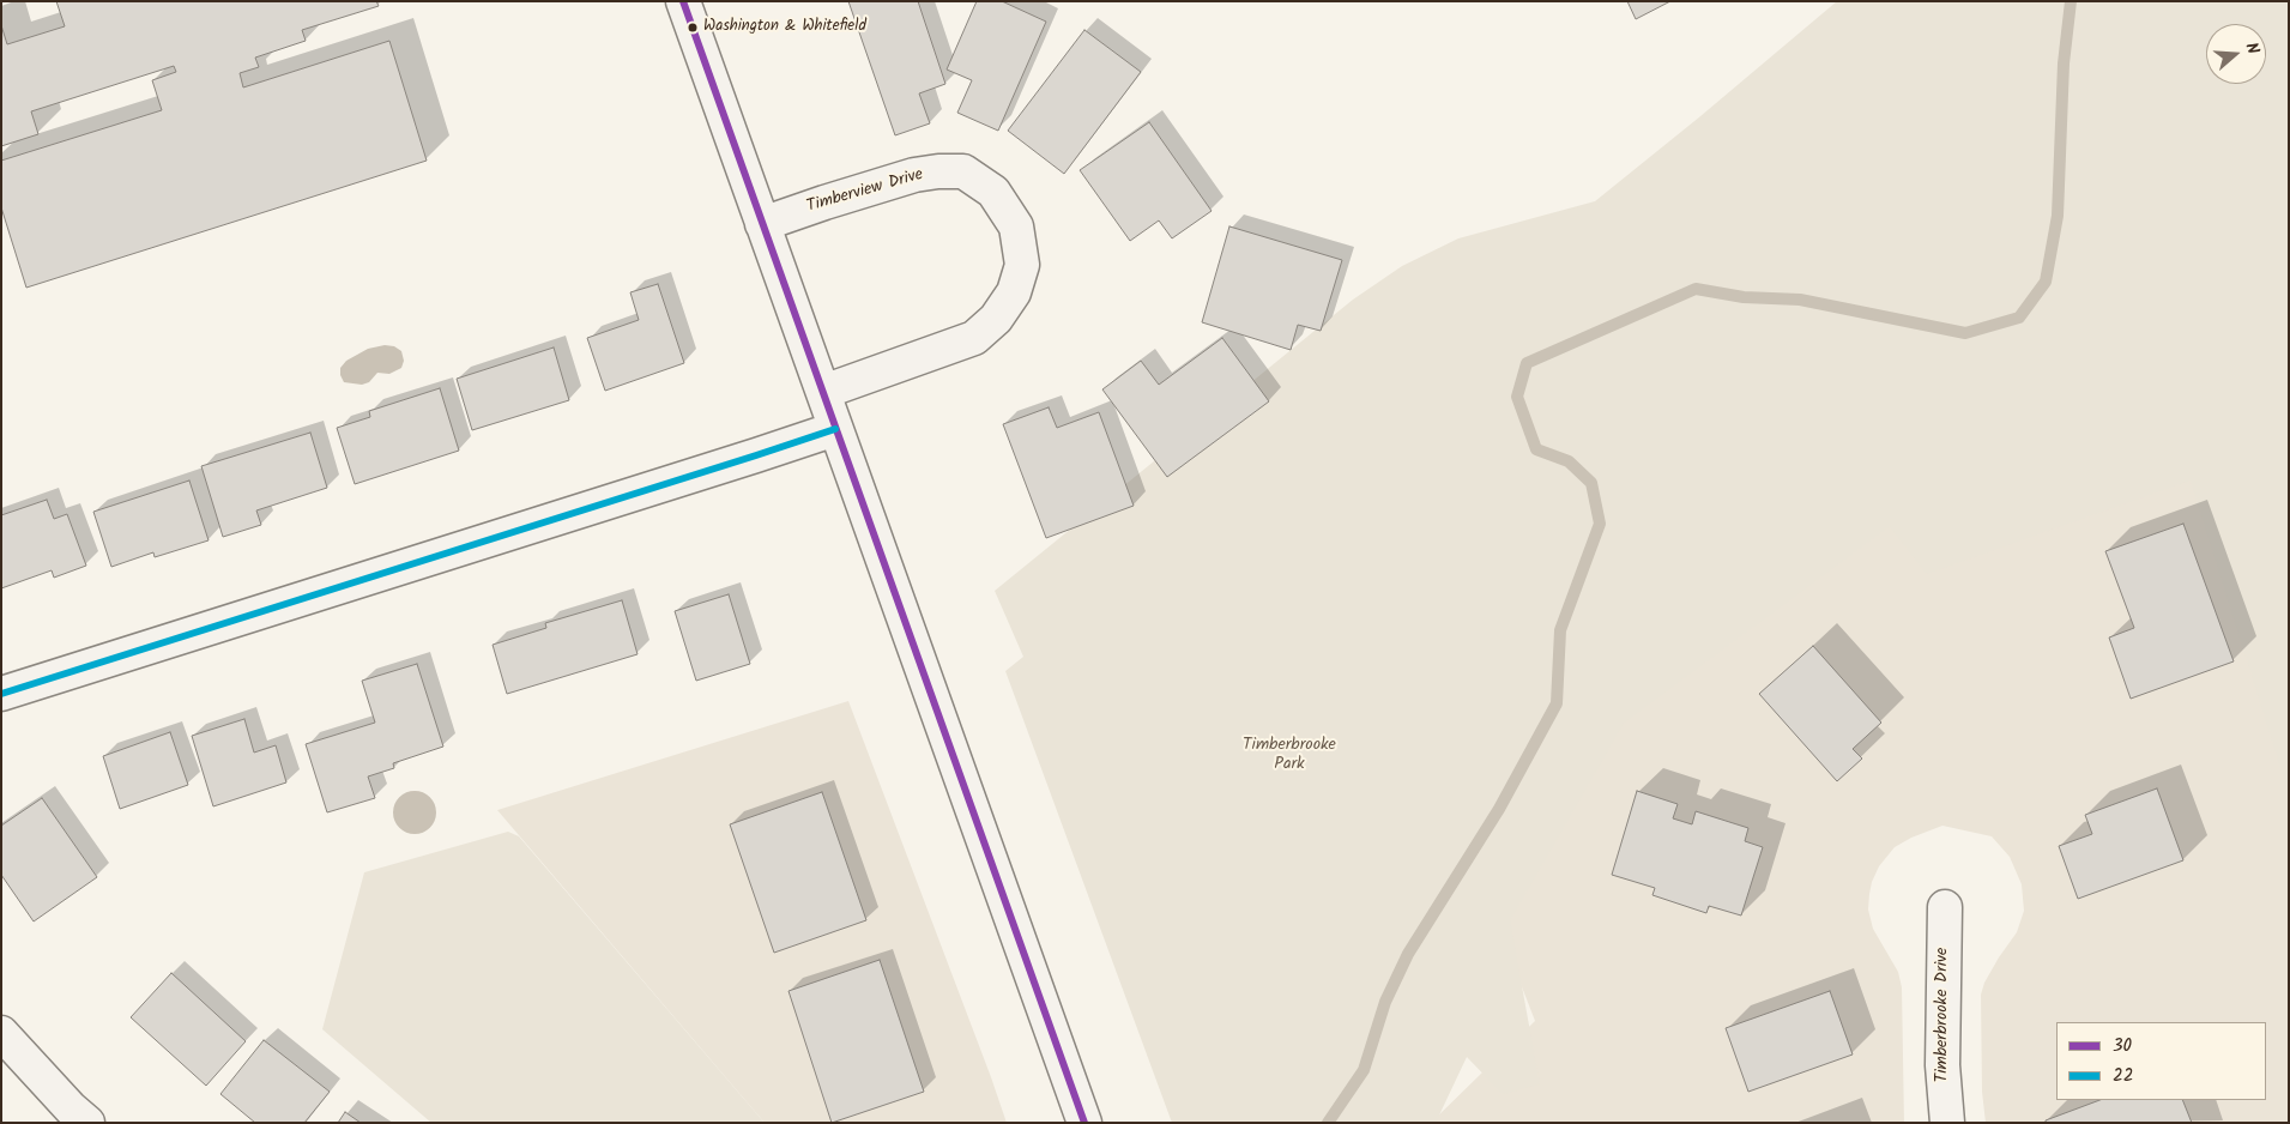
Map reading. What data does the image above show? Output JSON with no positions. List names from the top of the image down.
{
  "streets": {
    "street": ["Timberview Drive", "Timberbrooke Drive"]
  },
  "parks": ["Timberbrooke Park"],
  "places": ["Washington & Whitefield"],
  "lines": ["transit line 30", "transit line 22"],
  "legend": ["30", "22"],
  "north": "right"
}
